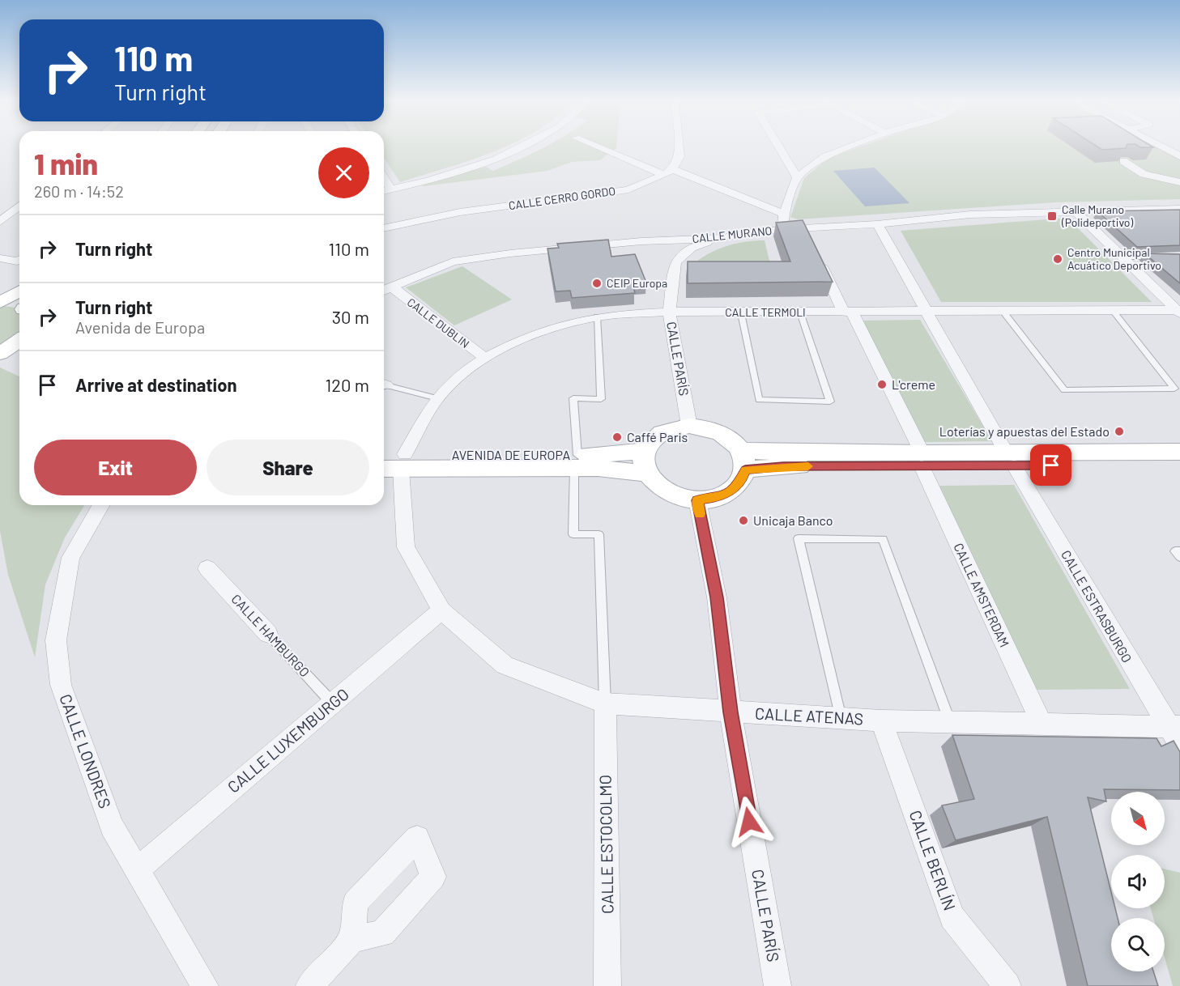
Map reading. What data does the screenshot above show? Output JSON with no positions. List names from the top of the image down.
{
  "streets": {
    "main road": ["AVENIDA DE EUROPA"],
    "street": [
      "CALLE CERRO GORDO",
      "CALLE MURANO",
      "CALLE TERMOLI",
      "CALLE DUBLIN",
      "CALLE PARÍS",
      "CALLE AMSTERDAM",
      "CALLE ESTRASBURGO",
      "CALLE HAMBURGO",
      "CALLE ATENAS",
      "CALLE LUXEMBURGO",
      "CALLE LONDRES",
      "CALLE ESTOCOLMO",
      "CALLE BERLÍN"
    ]
  },
  "crossings": [
    ["CALLE MURANO", "CALLE DUBLIN"],
    ["CALLE MURANO", "CALLE ESTRASBURGO"],
    ["CALLE TERMOLI", "CALLE DUBLIN"],
    ["CALLE TERMOLI", "CALLE PARÍS"],
    ["CALLE TERMOLI", "CALLE AMSTERDAM"],
    ["CALLE TERMOLI", "CALLE ESTRASBURGO"],
    ["CALLE TERMOLI", "CALLE ATENAS"],
    ["CALLE PARÍS", "AVENIDA DE EUROPA"],
    ["CALLE PARÍS", "CALLE ATENAS"],
    ["CALLE AMSTERDAM", "CALLE ATENAS"],
    ["CALLE ESTRASBURGO", "CALLE ATENAS"],
    ["CALLE HAMBURGO", "CALLE LUXEMBURGO"],
    ["CALLE ATENAS", "CALLE LUXEMBURGO"],
    ["CALLE ATENAS", "CALLE ESTOCOLMO"],
    ["CALLE ATENAS", "CALLE BERLÍN"],
    ["CALLE LUXEMBURGO", "CALLE LONDRES"]
  ],
  "places": {
    "transit": ["Calle Murano (Polideportivo)"],
    "other": [
      "Centro Municipal Acuático Deportivo",
      "CEIP Europa",
      "L'creme",
      "Loterías y apuestas del Estado",
      "Caffé Paris",
      "Unicaja Banco"
    ]
  },
  "north": "bottom right",
  "page": {
    "turn": ["110 m", "Turn right"],
    "heading": ["1 min", "260 m · 14:52"],
    "list": [
      {
        "name": "Turn right",
        "value": "110 m"
      },
      {
        "name": "Turn right",
        "note": "Avenida de Europa",
        "value": "30 m"
      },
      {
        "name": "Arrive at destination",
        "value": "120 m"
      }
    ],
    "buttons": ["Exit", "Share"]
  }
}
